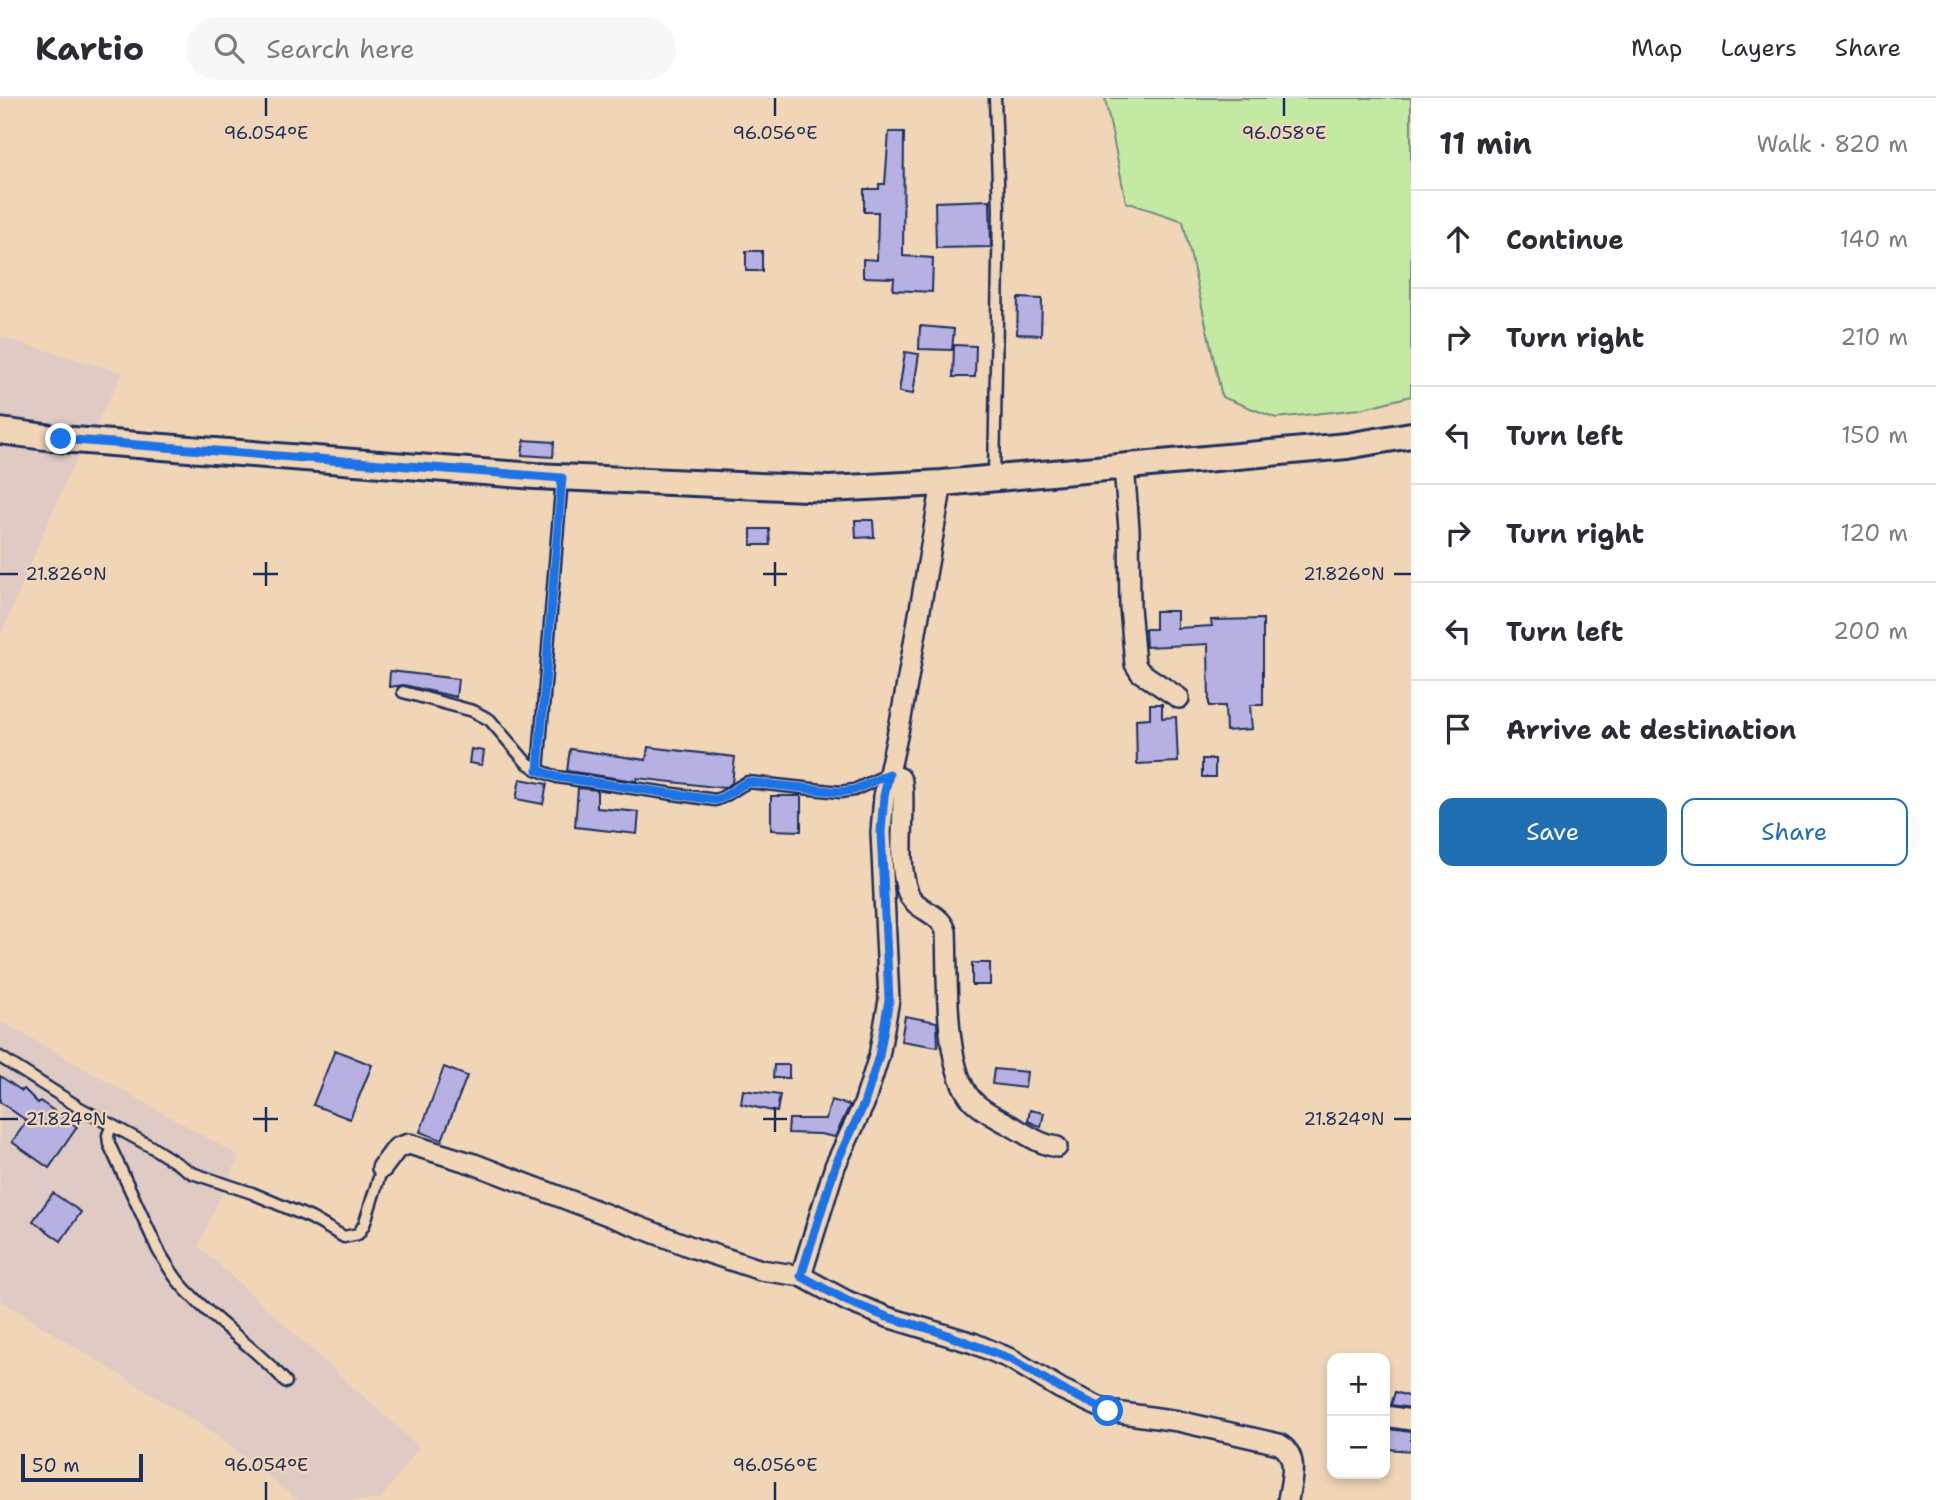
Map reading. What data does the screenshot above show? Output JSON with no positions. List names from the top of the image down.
{
  "scale_bar": "50 m",
  "page": {
    "header": "Kartio",
    "search": "Search here",
    "nav": ["Map", "Layers", "Share"],
    "heading": ["11 min", "Walk · 820 m"],
    "list": [
      ["Continue", "140 m"],
      ["Turn right", "210 m"],
      ["Turn left", "150 m"],
      ["Turn right", "120 m"],
      ["Turn left", "200 m"],
      "Arrive at destination"
    ],
    "buttons": ["Save", "Share"],
    "map_buttons": ["+", "−"],
    "scale": "50 m"
  },
  "coordinates": [
    "96.054°E",
    "96.056°E",
    "96.058°E",
    "21.826°N",
    "21.824°N"
  ]
}
